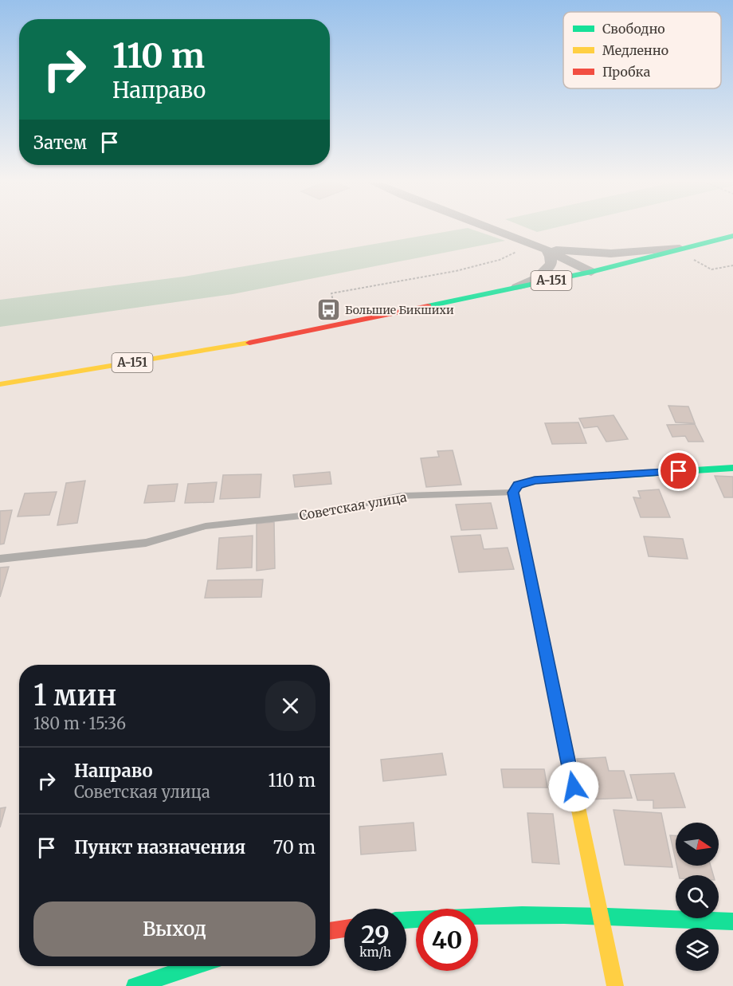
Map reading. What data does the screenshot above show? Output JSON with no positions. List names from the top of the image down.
{
  "streets": {
    "main road": ["А-151"],
    "lane": ["Советская улица"]
  },
  "places": {
    "bus stop": ["Большие Бикшихи"]
  },
  "legend": ["Свободно", "Медленно", "Пробка"],
  "north": "right",
  "page": {
    "turn": ["110 m", "Направо"],
    "then": "Затем",
    "heading": ["1 мин", "180 m · 15:36"],
    "list": [
      {
        "name": "Направо",
        "note": "Советская улица",
        "value": "110 m"
      },
      {
        "name": "Пункт назначения",
        "value": "70 m"
      }
    ],
    "buttons": "Выход",
    "speed": "29 km/h",
    "limit": "40"
  }
}
